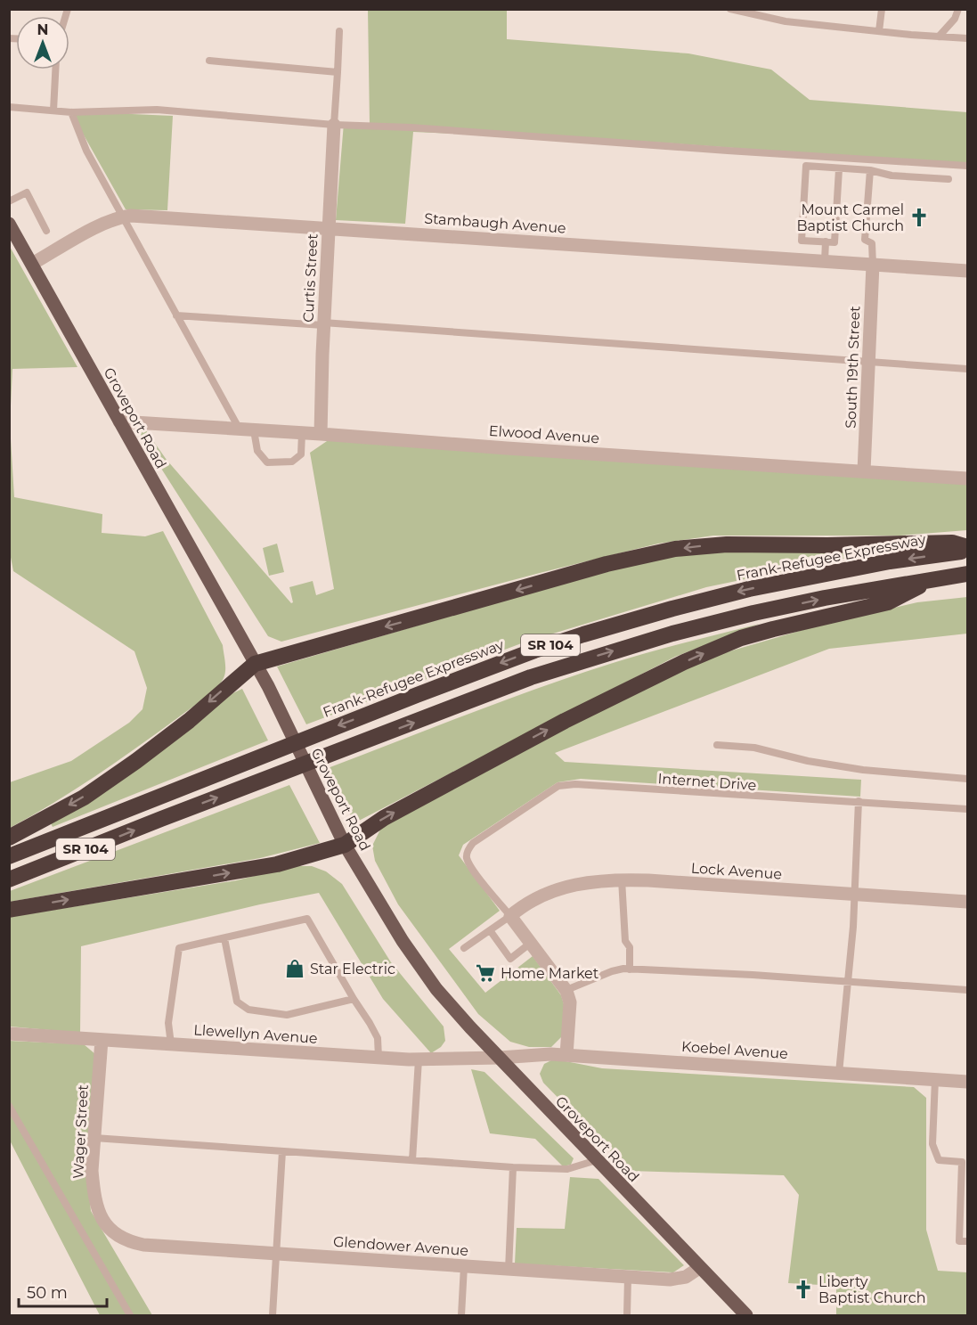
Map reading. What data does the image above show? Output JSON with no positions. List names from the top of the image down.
{
  "streets": {
    "highway": ["Frank-Refugee Expressway", "SR 104"],
    "main road": ["Groveport Road"],
    "street": [
      "Stambaugh Avenue",
      "Curtis Street",
      "South 19th Street",
      "Elwood Avenue",
      "Lock Avenue",
      "Llewellyn Avenue",
      "Koebel Avenue",
      "Wager Street",
      "Glendower Avenue"
    ],
    "lane": ["Internet Drive"]
  },
  "crossings": [
    ["Stambaugh Avenue", "Curtis Street"],
    ["Stambaugh Avenue", "South 19th Street"],
    ["Stambaugh Avenue", "Groveport Road"],
    ["Curtis Street", "Elwood Avenue"],
    ["South 19th Street", "Elwood Avenue"],
    ["Groveport Road", "Elwood Avenue"],
    ["Groveport Road", "Llewellyn Avenue"],
    ["Groveport Road", "Koebel Avenue"],
    ["Groveport Road", "Glendower Avenue"],
    ["Internet Drive", "Lock Avenue"],
    ["Llewellyn Avenue", "Koebel Avenue"],
    ["Llewellyn Avenue", "Wager Street"],
    ["Wager Street", "Glendower Avenue"]
  ],
  "places": {
    "church": ["Mount Carmel Baptist Church", "Liberty Baptist Church"],
    "shop": ["Star Electric"],
    "supermarket": ["Home Market"]
  },
  "scale_bar": "50 m",
  "north": "top"
}
